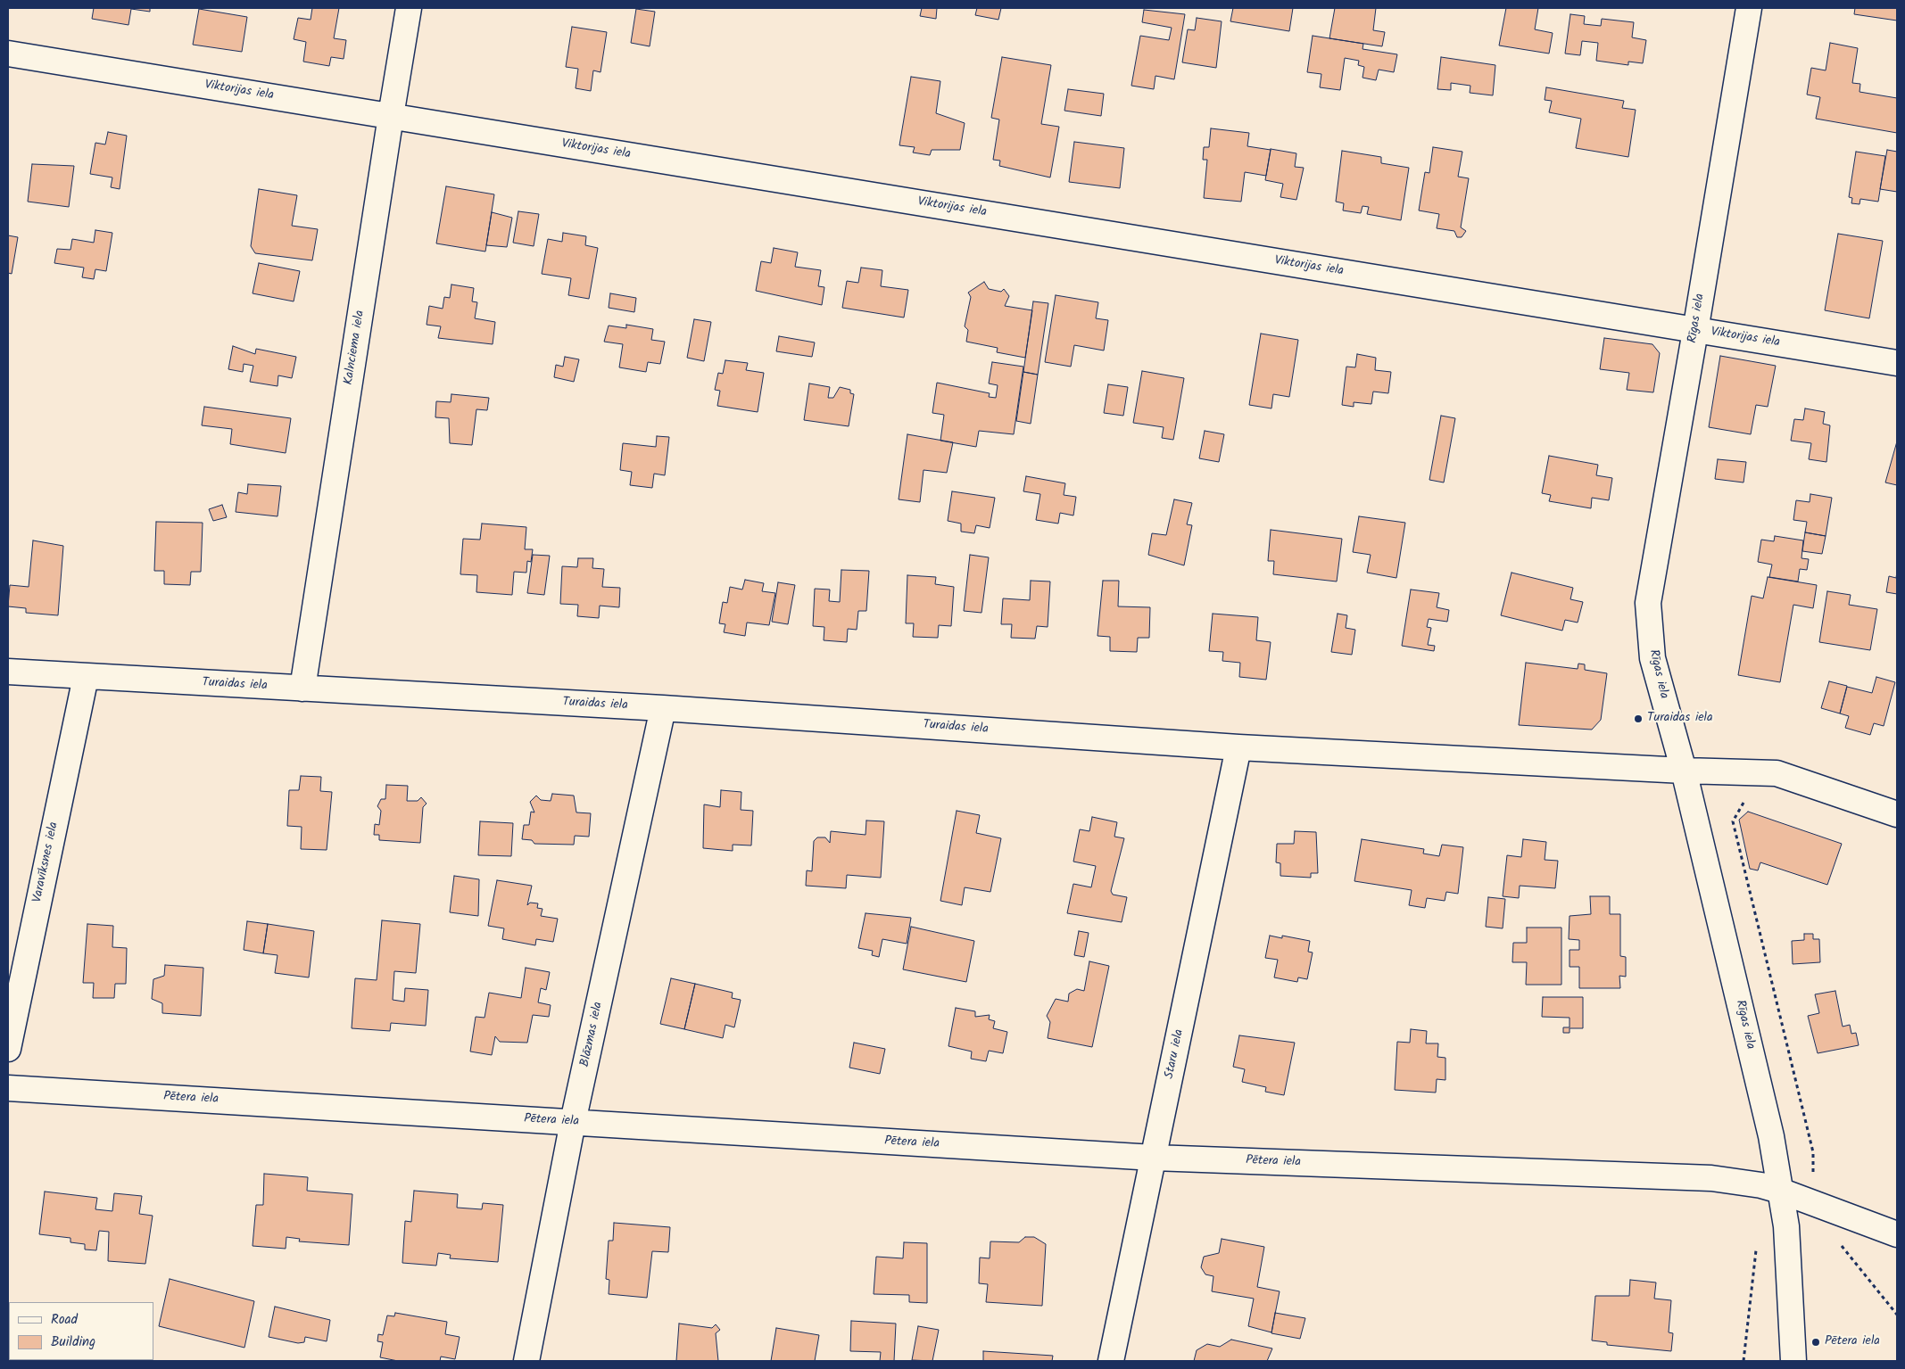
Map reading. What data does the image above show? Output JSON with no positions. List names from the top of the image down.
{
  "streets": {
    "street": [
      "Viktorijas iela",
      "Rīgas iela",
      "Kalnciema iela",
      "Turaidas iela",
      "Varavīksnes iela",
      "Blāzmas iela",
      "Staru iela",
      "Pētera iela"
    ]
  },
  "crossings": [
    ["Viktorijas iela", "Rīgas iela"],
    ["Viktorijas iela", "Kalnciema iela"],
    ["Rīgas iela", "Turaidas iela"],
    ["Rīgas iela", "Pētera iela"],
    ["Kalnciema iela", "Turaidas iela"],
    ["Turaidas iela", "Varavīksnes iela"],
    ["Turaidas iela", "Blāzmas iela"],
    ["Turaidas iela", "Staru iela"],
    ["Blāzmas iela", "Pētera iela"],
    ["Staru iela", "Pētera iela"]
  ],
  "places": ["Turaidas iela", "Pētera iela"],
  "legend": ["Road", "Building"]
}
